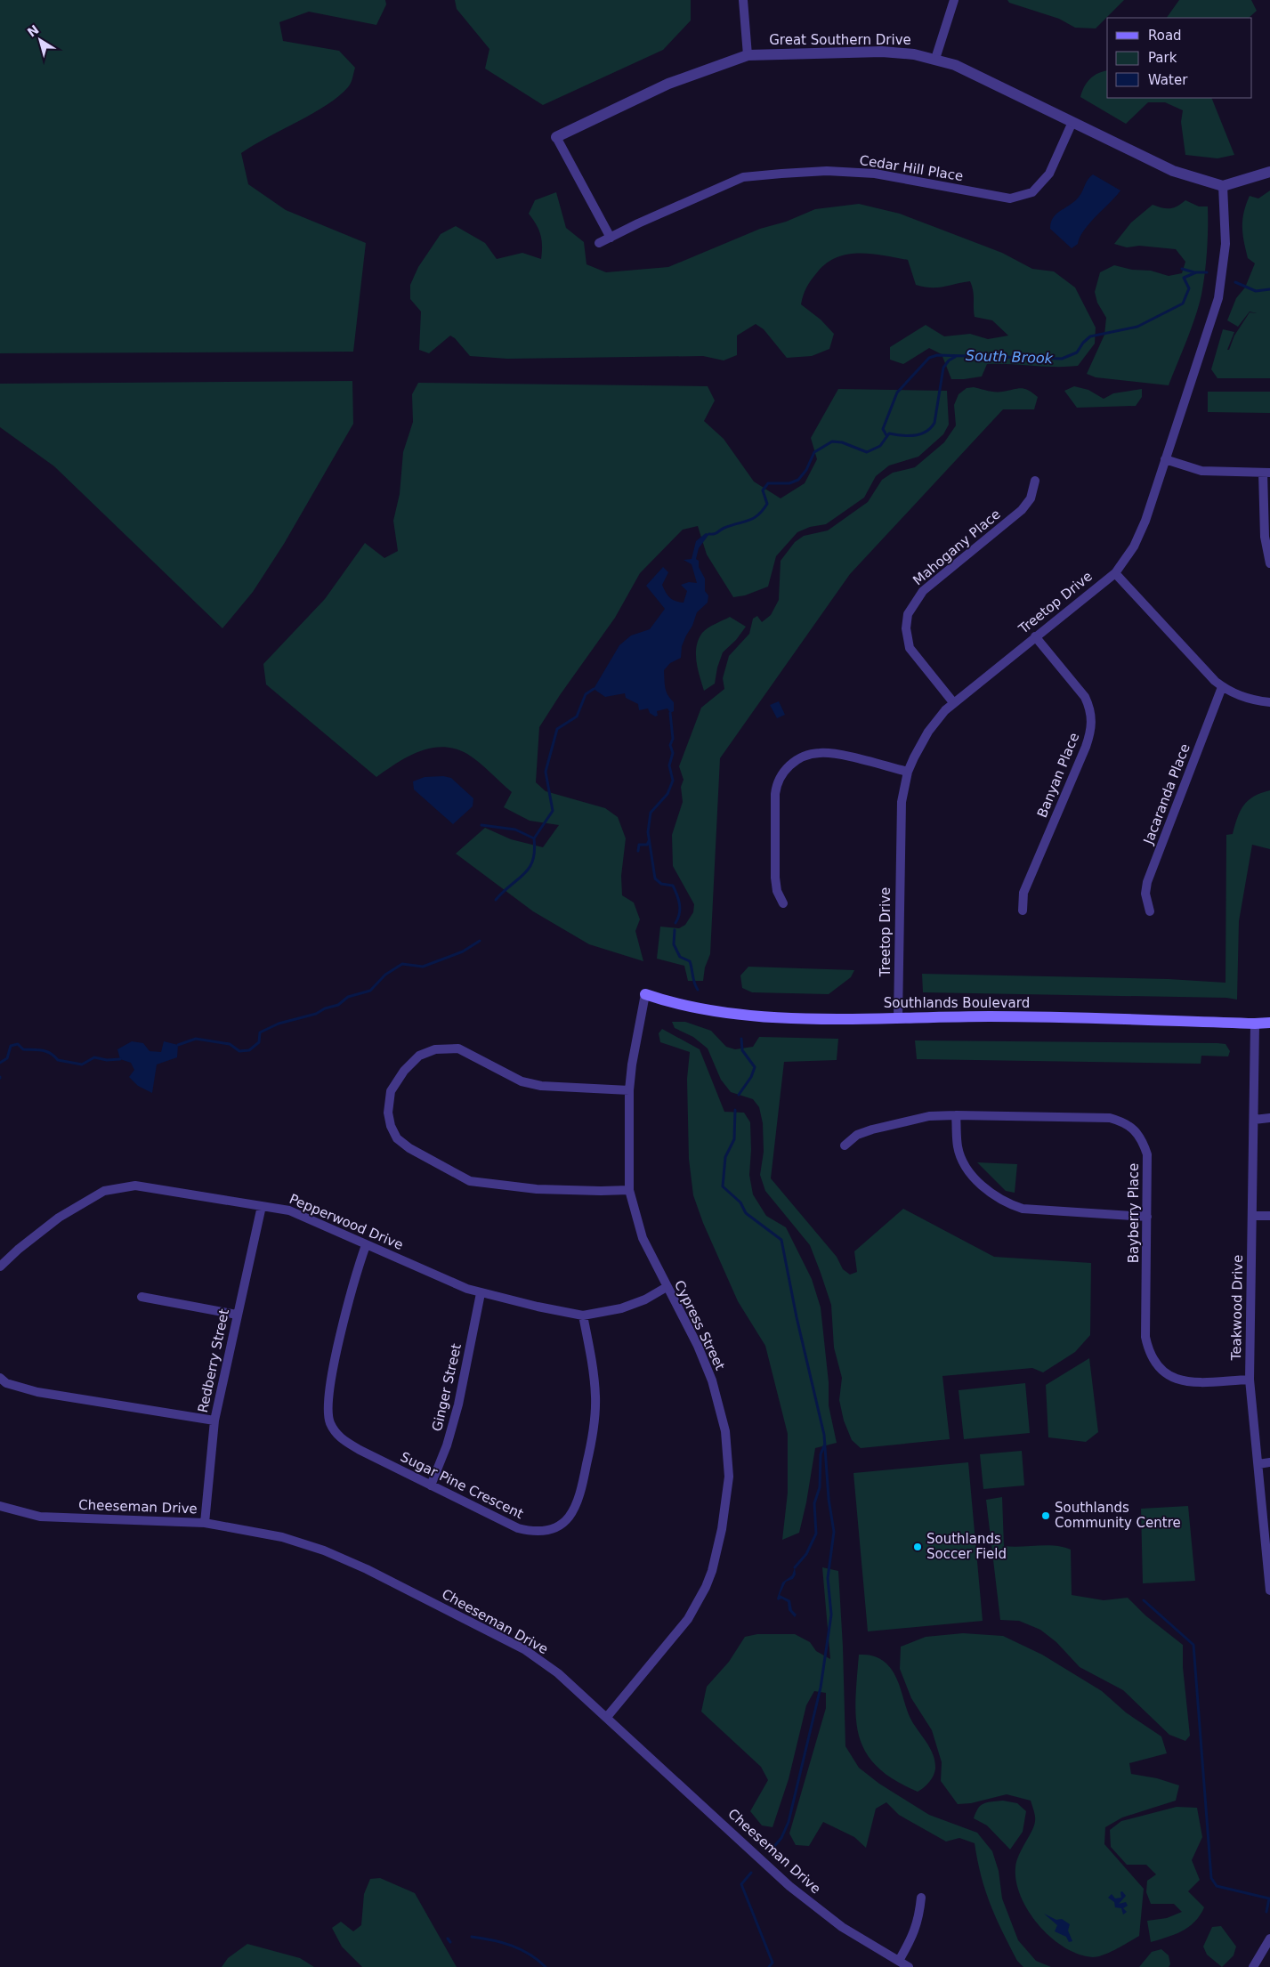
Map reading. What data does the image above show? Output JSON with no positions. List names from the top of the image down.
{
  "streets": {
    "main road": ["Southlands Boulevard"],
    "street": [
      "Great Southern Drive",
      "Cedar Hill Place",
      "Mahogany Place",
      "Treetop Drive",
      "Banyan Place",
      "Jacaranda Place",
      "Bayberry Place",
      "Pepperwood Drive",
      "Teakwood Drive",
      "Cypress Street",
      "Redberry Street",
      "Ginger Street",
      "Sugar Pine Crescent",
      "Cheeseman Drive"
    ]
  },
  "crossings": [
    ["Great Southern Drive", "Cedar Hill Place"],
    ["Great Southern Drive", "Treetop Drive"],
    ["Mahogany Place", "Treetop Drive"],
    ["Treetop Drive", "Banyan Place"],
    ["Treetop Drive", "Southlands Boulevard"],
    ["Southlands Boulevard", "Teakwood Drive"],
    ["Southlands Boulevard", "Cypress Street"],
    ["Bayberry Place", "Teakwood Drive"],
    ["Pepperwood Drive", "Cypress Street"],
    ["Pepperwood Drive", "Redberry Street"],
    ["Pepperwood Drive", "Ginger Street"],
    ["Pepperwood Drive", "Sugar Pine Crescent"],
    ["Cypress Street", "Cheeseman Drive"],
    ["Redberry Street", "Cheeseman Drive"],
    ["Ginger Street", "Sugar Pine Crescent"]
  ],
  "water": ["South Brook"],
  "places": ["Southlands Community Centre", "Southlands Soccer Field"],
  "legend": ["Road", "Park", "Water"],
  "north": "top left"
}
